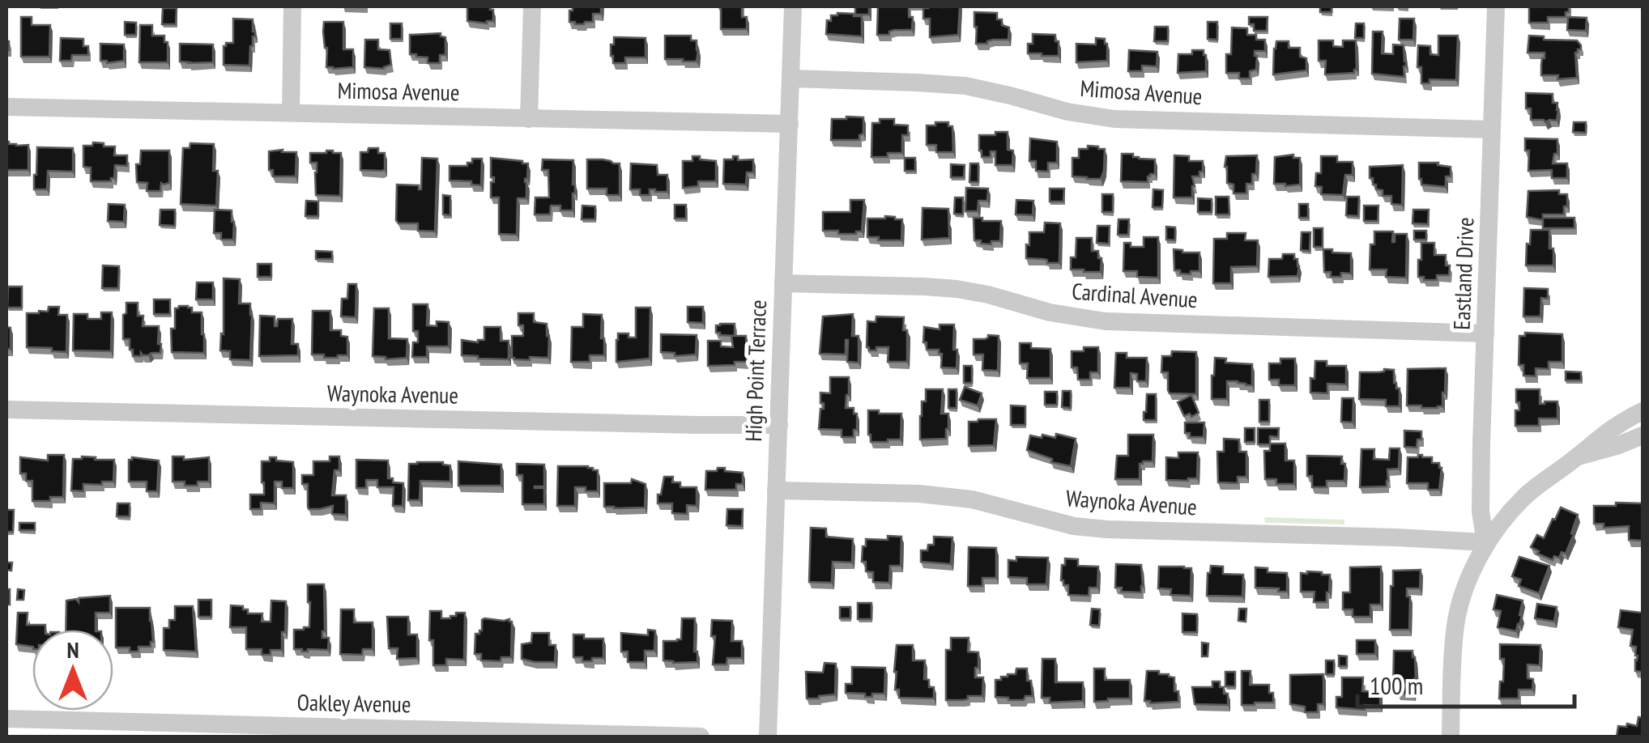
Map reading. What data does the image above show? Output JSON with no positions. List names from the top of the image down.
{
  "streets": {
    "street": [
      "Mimosa Avenue",
      "Eastland Drive",
      "Cardinal Avenue",
      "High Point Terrace",
      "Waynoka Avenue",
      "Oakley Avenue"
    ]
  },
  "crossings": [
    ["Mimosa Avenue", "Eastland Drive"],
    ["Mimosa Avenue", "High Point Terrace"],
    ["Eastland Drive", "Cardinal Avenue"],
    ["Eastland Drive", "Waynoka Avenue"],
    ["Cardinal Avenue", "High Point Terrace"],
    ["High Point Terrace", "Waynoka Avenue"]
  ],
  "scale_bar": "100 m",
  "north": "top"
}
